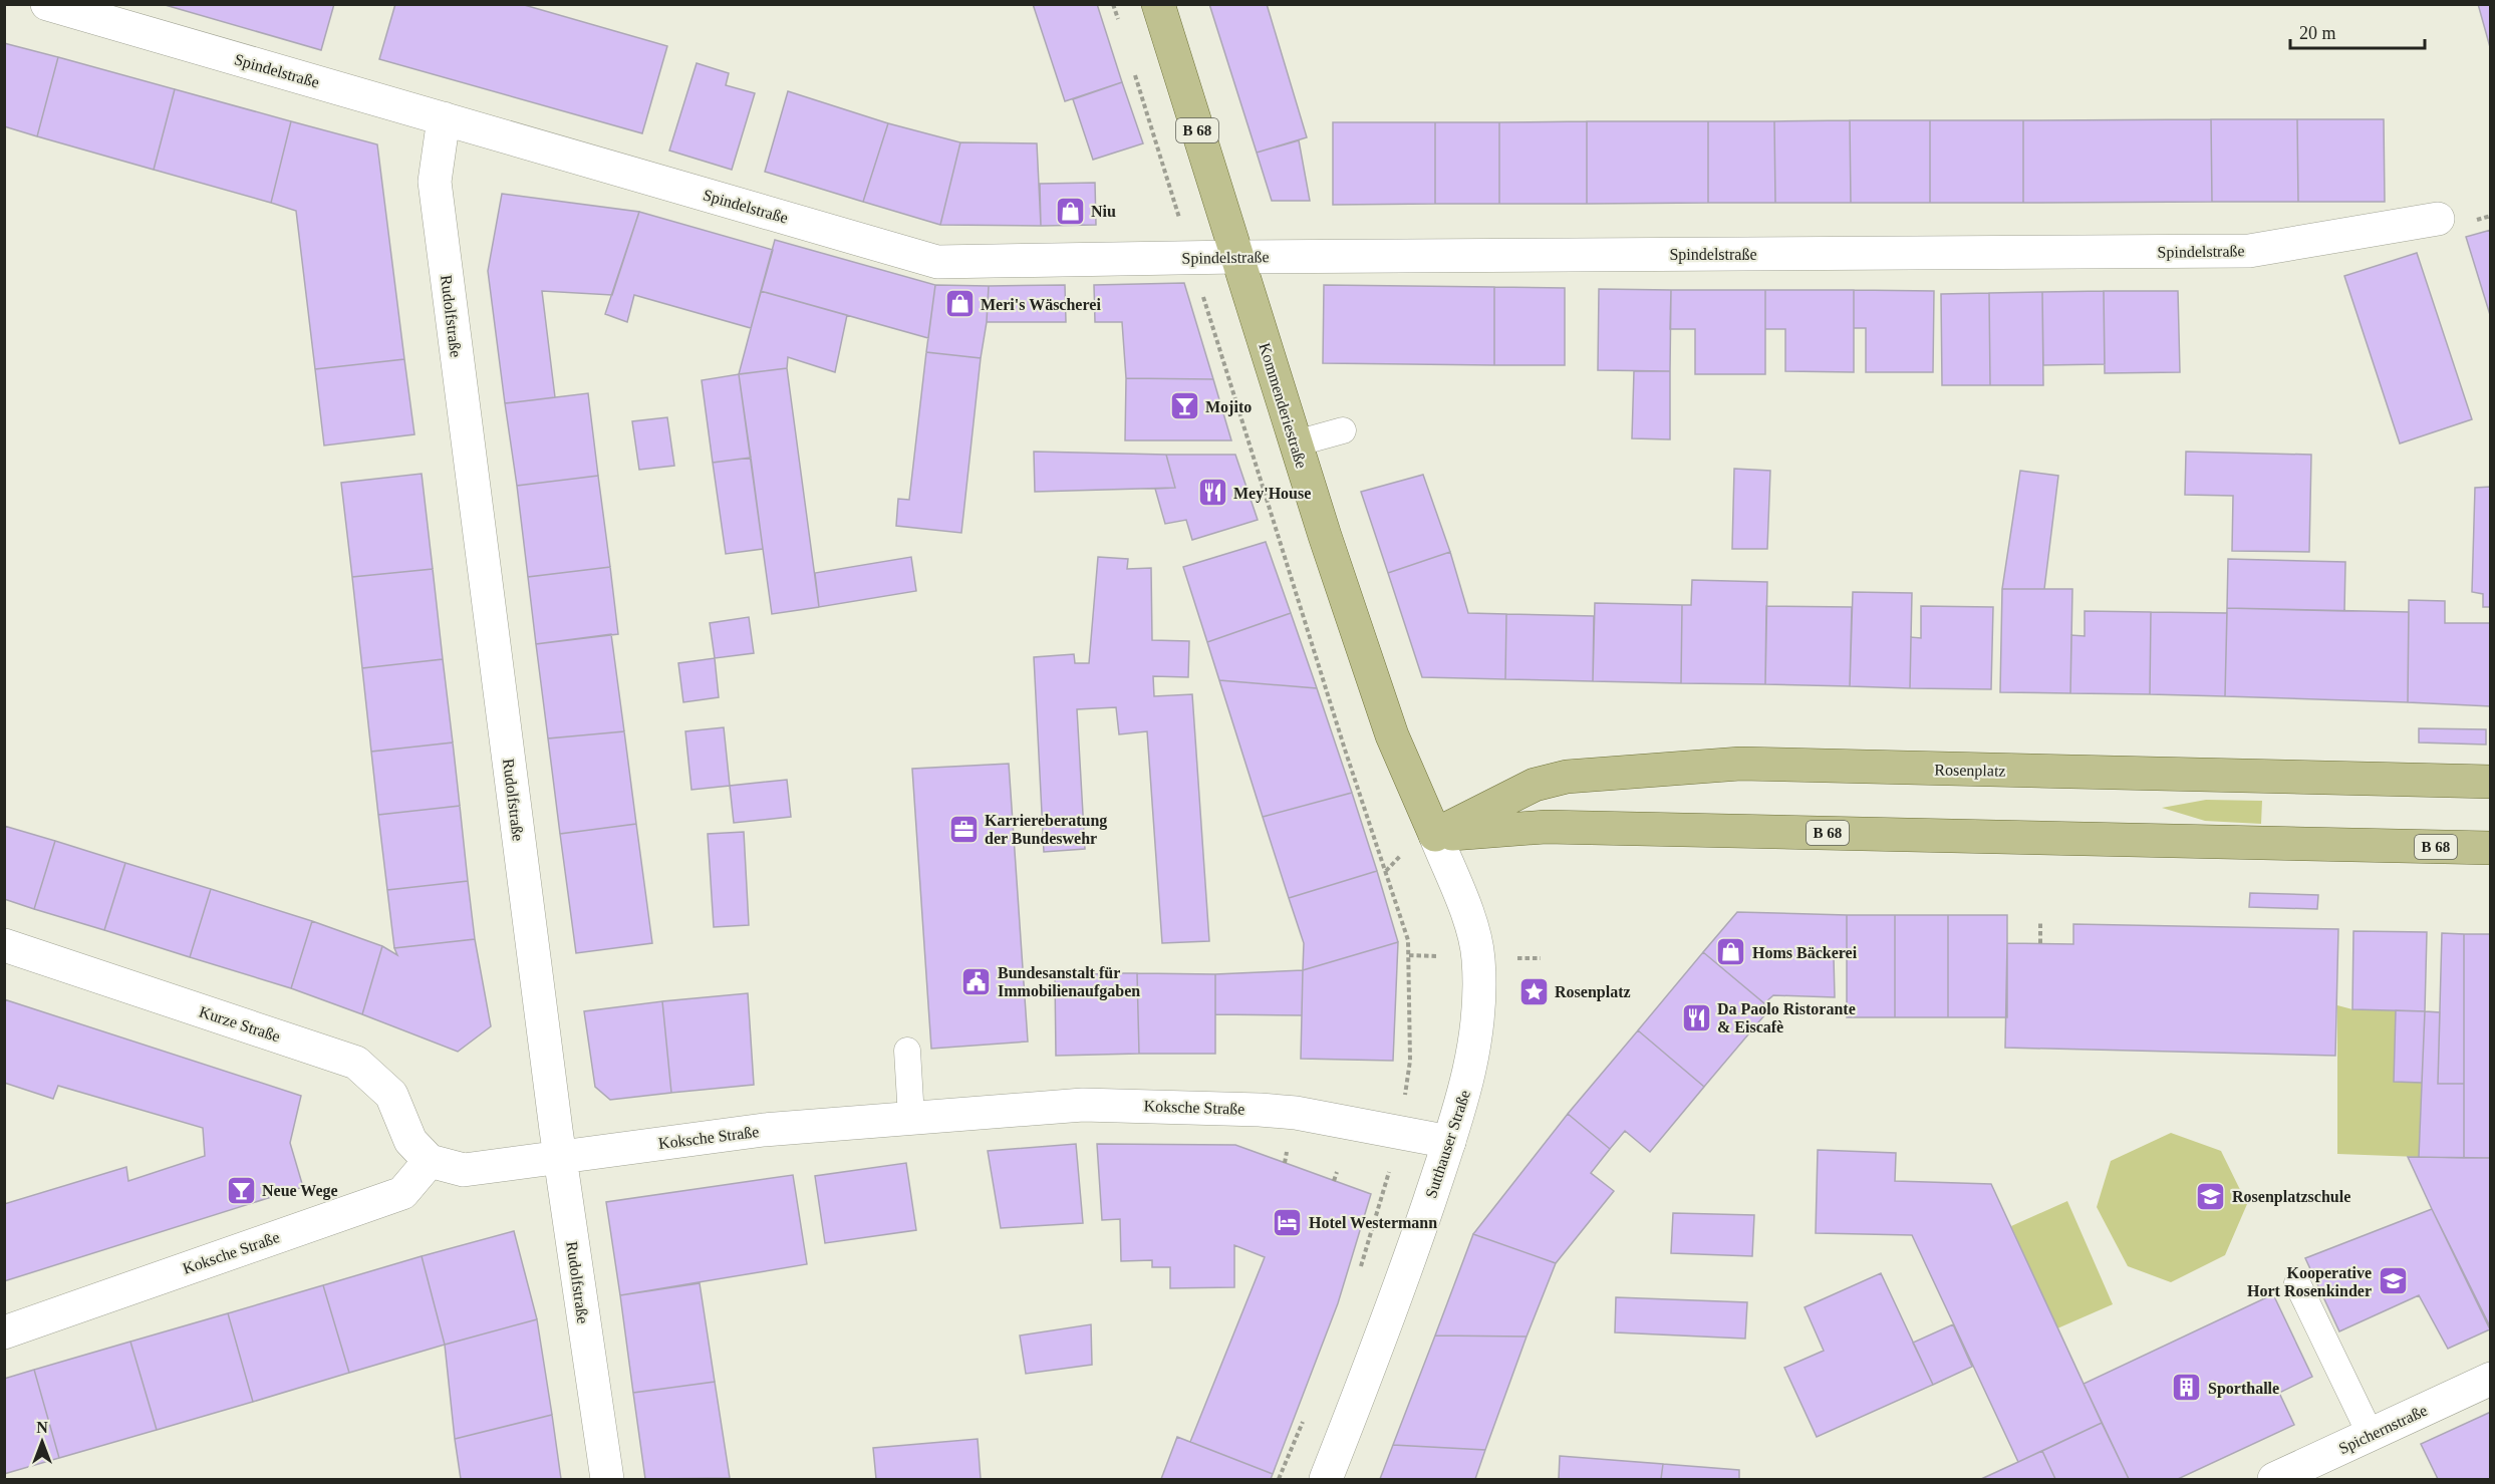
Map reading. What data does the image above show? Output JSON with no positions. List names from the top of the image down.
{
  "streets": {
    "main road": ["B 68", "Kommenderiestraße", "Rosenplatz"],
    "street": [
      "Spindelstraße",
      "Rudolfstraße",
      "Kurze Straße",
      "Koksche Straße",
      "Sutthauser Straße",
      "Spichernstraße"
    ]
  },
  "crossings": [
    ["Spindelstraße", "Rudolfstraße"],
    ["Spindelstraße", "Kommenderiestraße"],
    ["B 68", "Kommenderiestraße"],
    ["B 68", "Rosenplatz"],
    ["B 68", "Sutthauser Straße"],
    ["Rudolfstraße", "Koksche Straße"],
    ["Kommenderiestraße", "Rosenplatz"],
    ["Kommenderiestraße", "Sutthauser Straße"],
    ["Rosenplatz", "Sutthauser Straße"],
    ["Kurze Straße", "Koksche Straße"],
    ["Koksche Straße", "Sutthauser Straße"]
  ],
  "places": {
    "shop": ["Niu", "Meri's Wäscherei", "Homs Bäckerei"],
    "bar": ["Mojito", "Neue Wege"],
    "restaurant": ["Mey'House", "Da Paolo Ristorante & Eiscafè"],
    "office": ["Karriereberatung der Bundeswehr"],
    "public building": ["Bundesanstalt für Immobilienaufgaben"],
    "place": ["Rosenplatz"],
    "school or university": ["Rosenplatzschule", "Kooperative Hort Rosenkinder"],
    "hotel": ["Hotel Westermann"],
    "building": ["Sporthalle"]
  },
  "scale_bar": "20 m",
  "north": "top"
}
